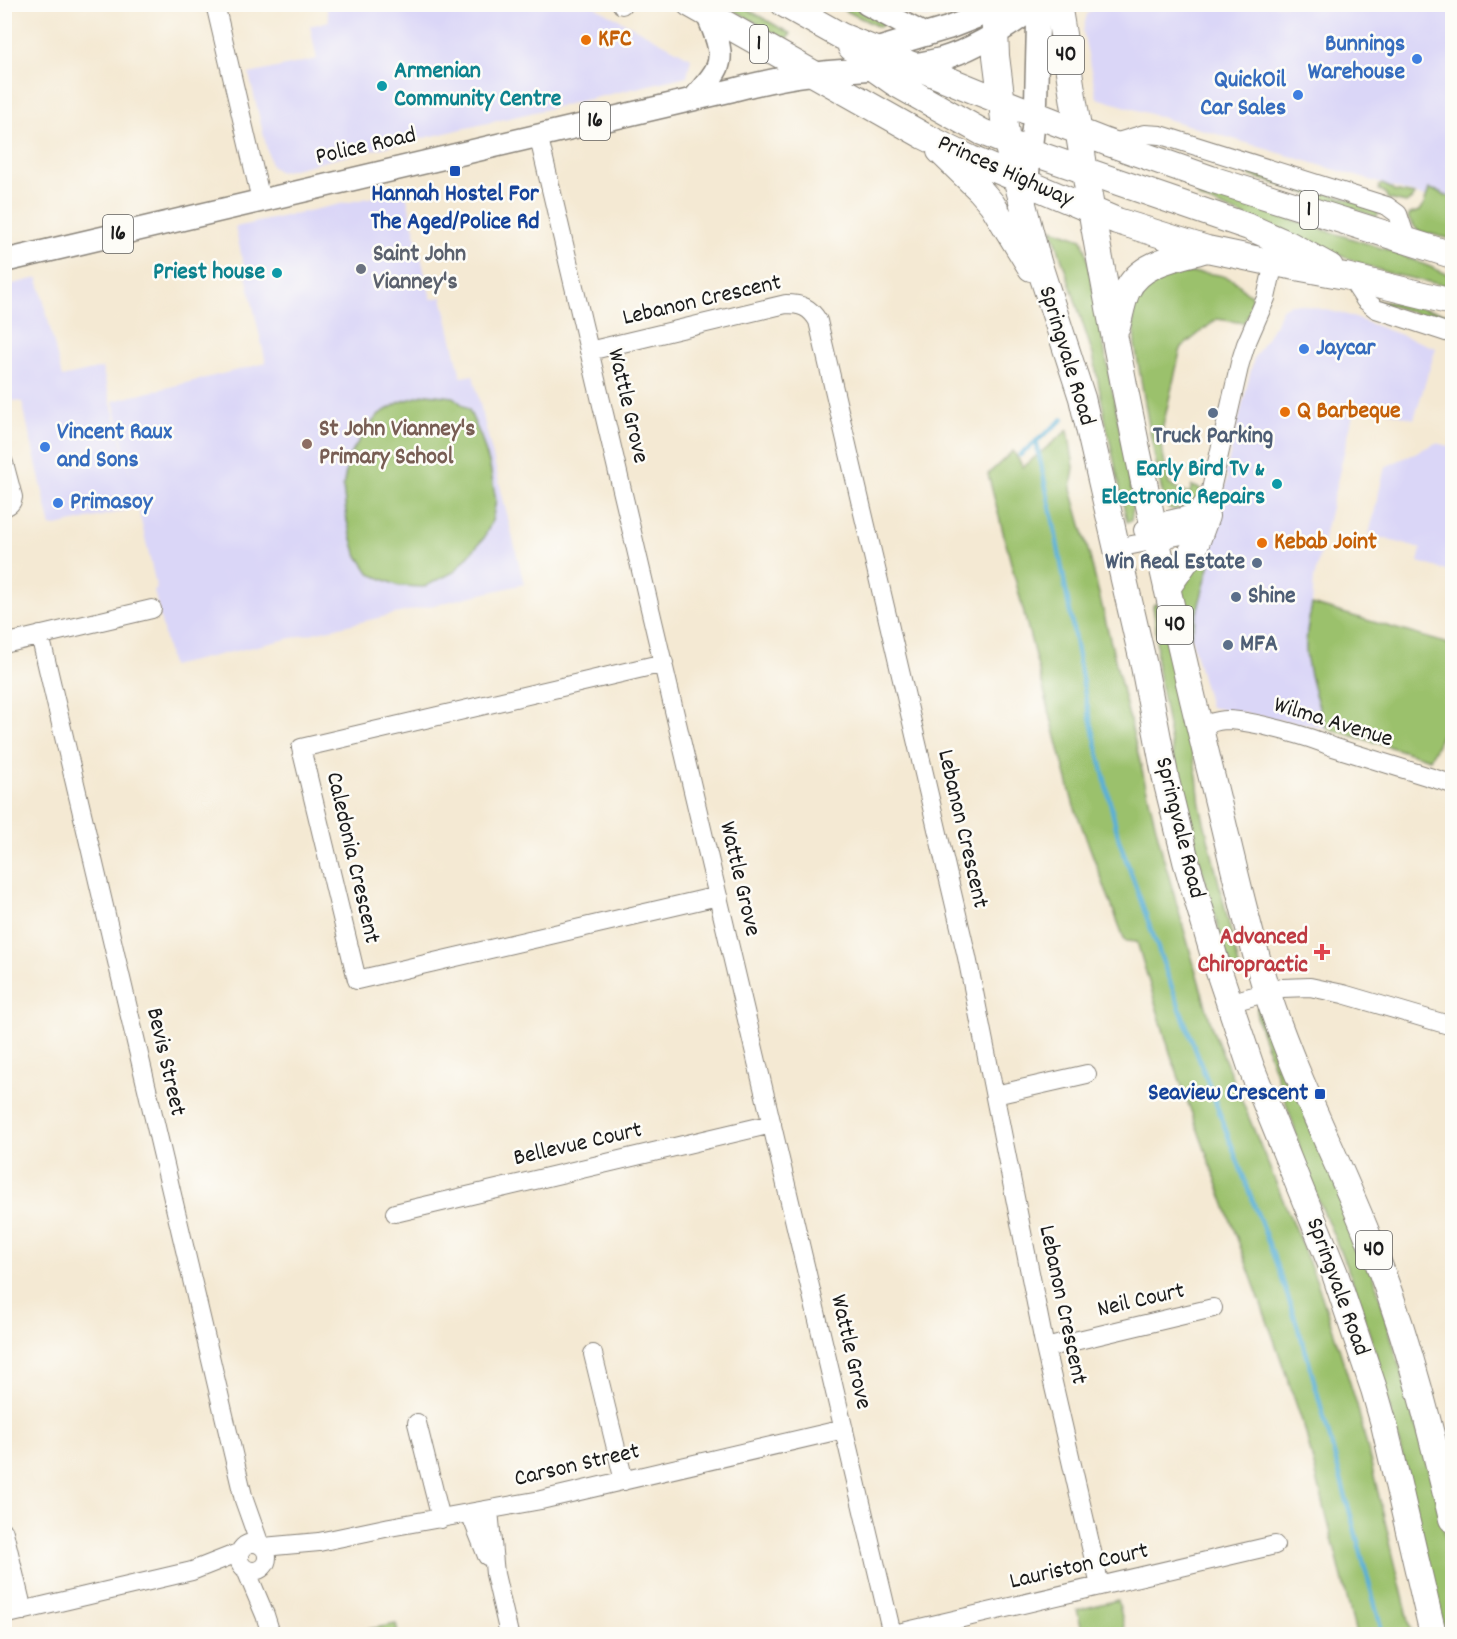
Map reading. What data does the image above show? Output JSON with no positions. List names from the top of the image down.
{
  "streets": {
    "highway": [
      "1",
      "40",
      "Princes Highway",
      "Springvale Road"
    ],
    "main road": ["16", "Police Road"],
    "street": [
      "Lebanon Crescent",
      "Wattle Grove",
      "Wilma Avenue",
      "Caledonia Crescent",
      "Bevis Street",
      "Bellevue Court",
      "Neil Court",
      "Carson Street",
      "Lauriston Court"
    ]
  },
  "crossings": [
    ["16", "Police Road"],
    ["16", "Princes Highway"],
    ["16", "Springvale Road"],
    ["Police Road", "Princes Highway"],
    ["Police Road", "Wattle Grove"],
    ["Princes Highway", "Springvale Road"],
    ["Lebanon Crescent", "Wattle Grove"],
    ["Lebanon Crescent", "Neil Court"],
    ["Lebanon Crescent", "Lauriston Court"],
    ["Springvale Road", "Wilma Avenue"],
    ["Wattle Grove", "Caledonia Crescent"],
    ["Wattle Grove", "Bellevue Court"],
    ["Wattle Grove", "Carson Street"],
    ["Wattle Grove", "Lauriston Court"],
    ["Bevis Street", "Carson Street"]
  ],
  "places": {
    "other": [
      "KFC",
      "Bunnings Warehouse",
      "Armenian Community Centre",
      "QuickOil Car Sales",
      "Saint John Vianney's",
      "Priest house",
      "Jaycar",
      "Q Barbeque",
      "Truck Parking",
      "St John Vianney's Primary School",
      "Vincent Raux and Sons",
      "Early Bird Tv & Electronic Repairs",
      "Primasoy",
      "Kebab Joint",
      "Win Real Estate",
      "Shine",
      "MFA"
    ],
    "transit": ["Hannah Hostel For The Aged/Police Rd", "Seaview Crescent"],
    "health": ["Advanced Chiropractic"]
  }
}
